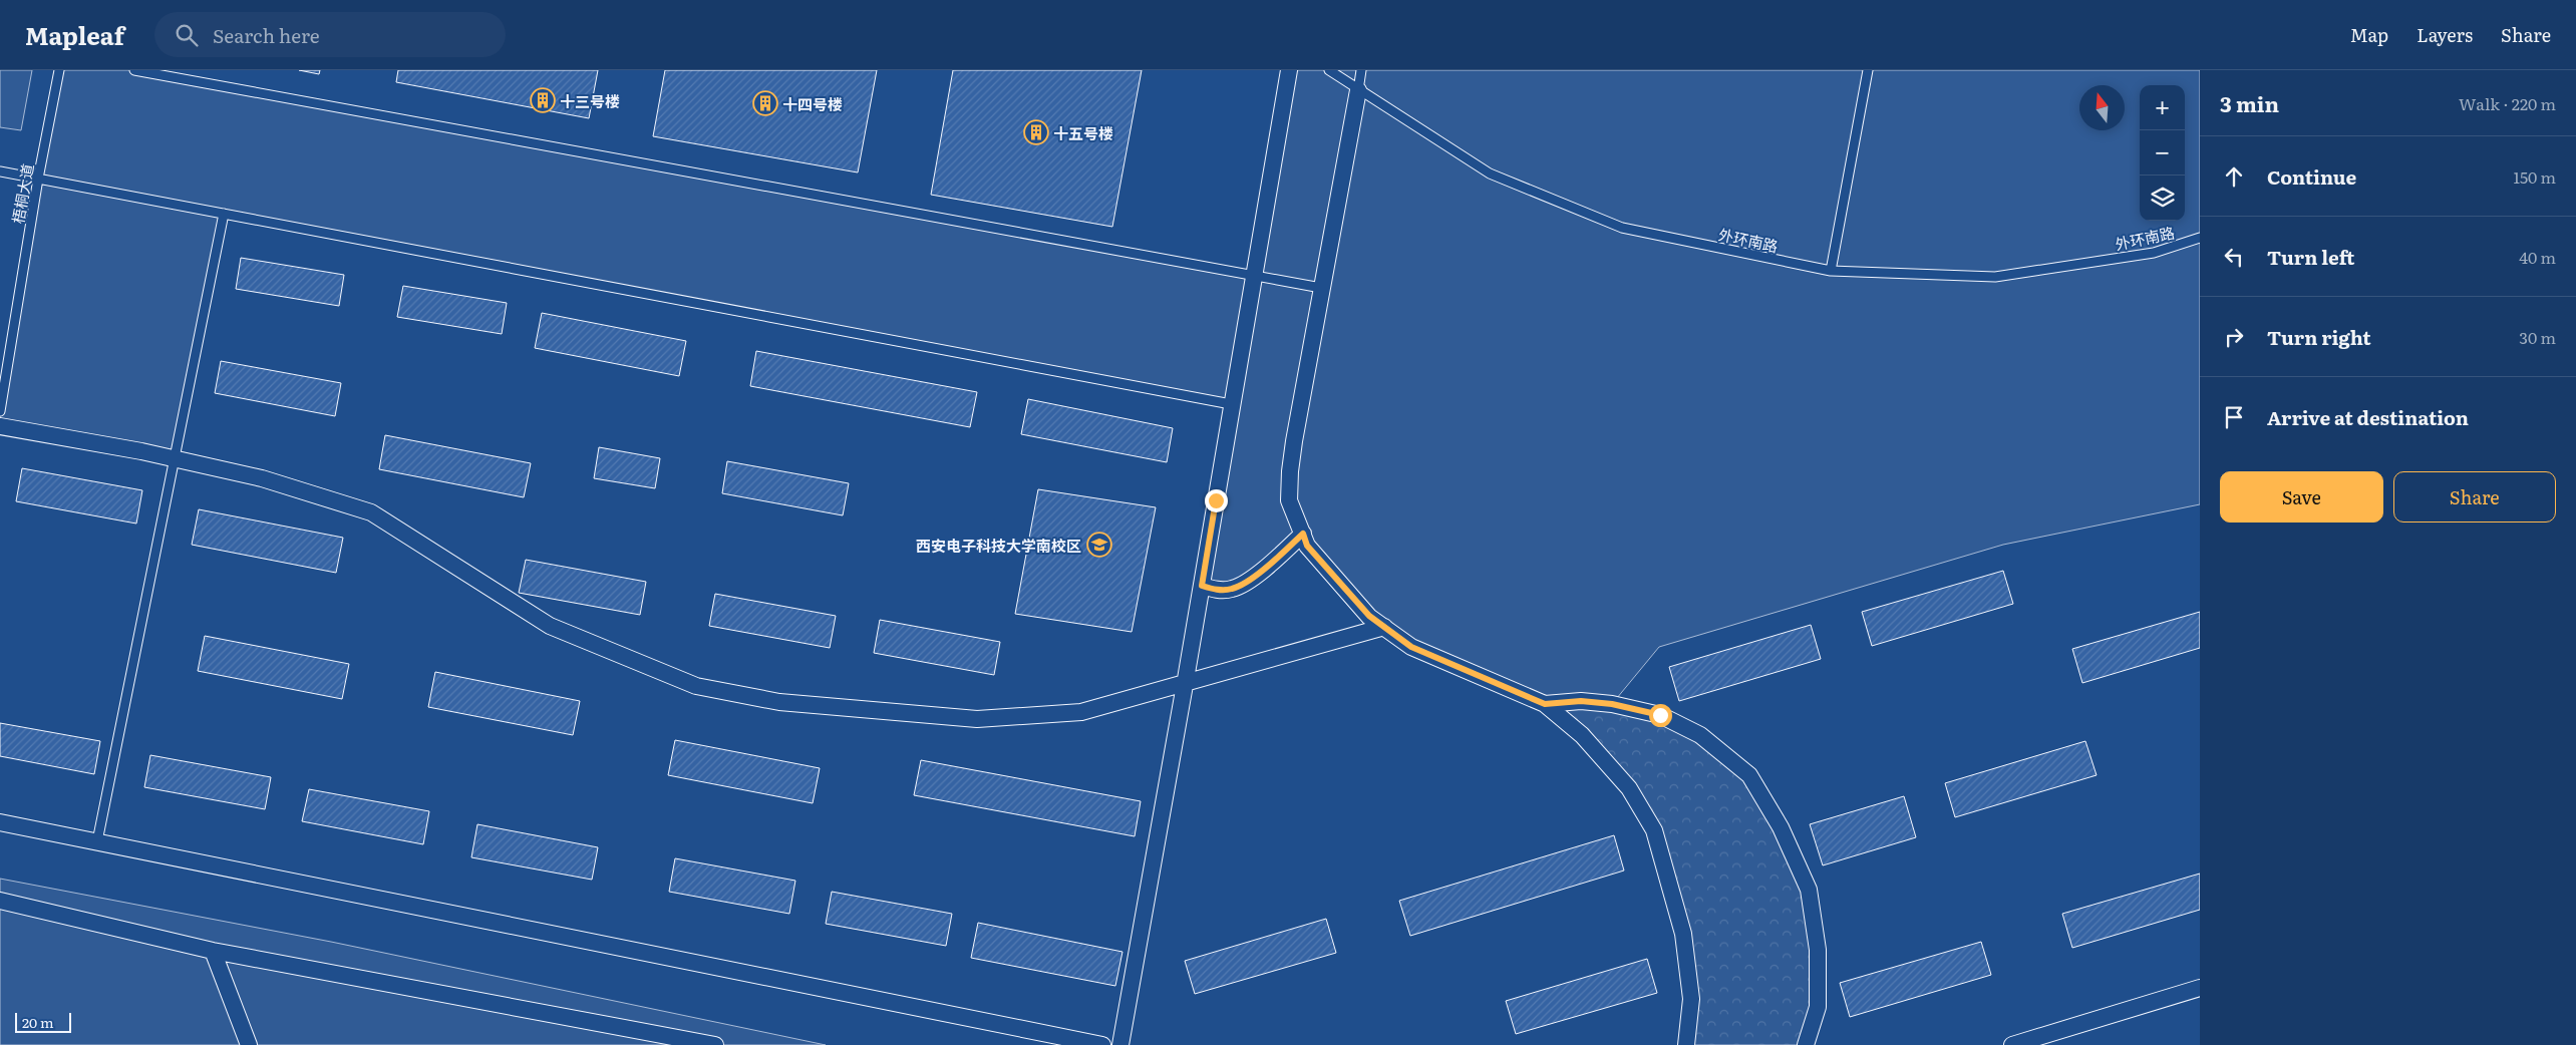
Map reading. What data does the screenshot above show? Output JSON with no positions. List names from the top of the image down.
{
  "streets": {
    "lane": ["梧桐大道", "外环南路"]
  },
  "places": {
    "building": ["十三号楼", "十四号楼", "十五号楼"],
    "school or university": ["西安电子科技大学南校区"]
  },
  "scale_bar": "20 m",
  "north": "top",
  "page": {
    "header": "Mapleaf",
    "search": "Search here",
    "nav": ["Map", "Layers", "Share"],
    "heading": ["3 min", "Walk · 220 m"],
    "map_buttons": ["+", "−"],
    "list": [
      ["Continue", "150 m"],
      ["Turn left", "40 m"],
      ["Turn right", "30 m"],
      "Arrive at destination"
    ],
    "buttons": ["Save", "Share"],
    "scale": "20 m"
  }
}
